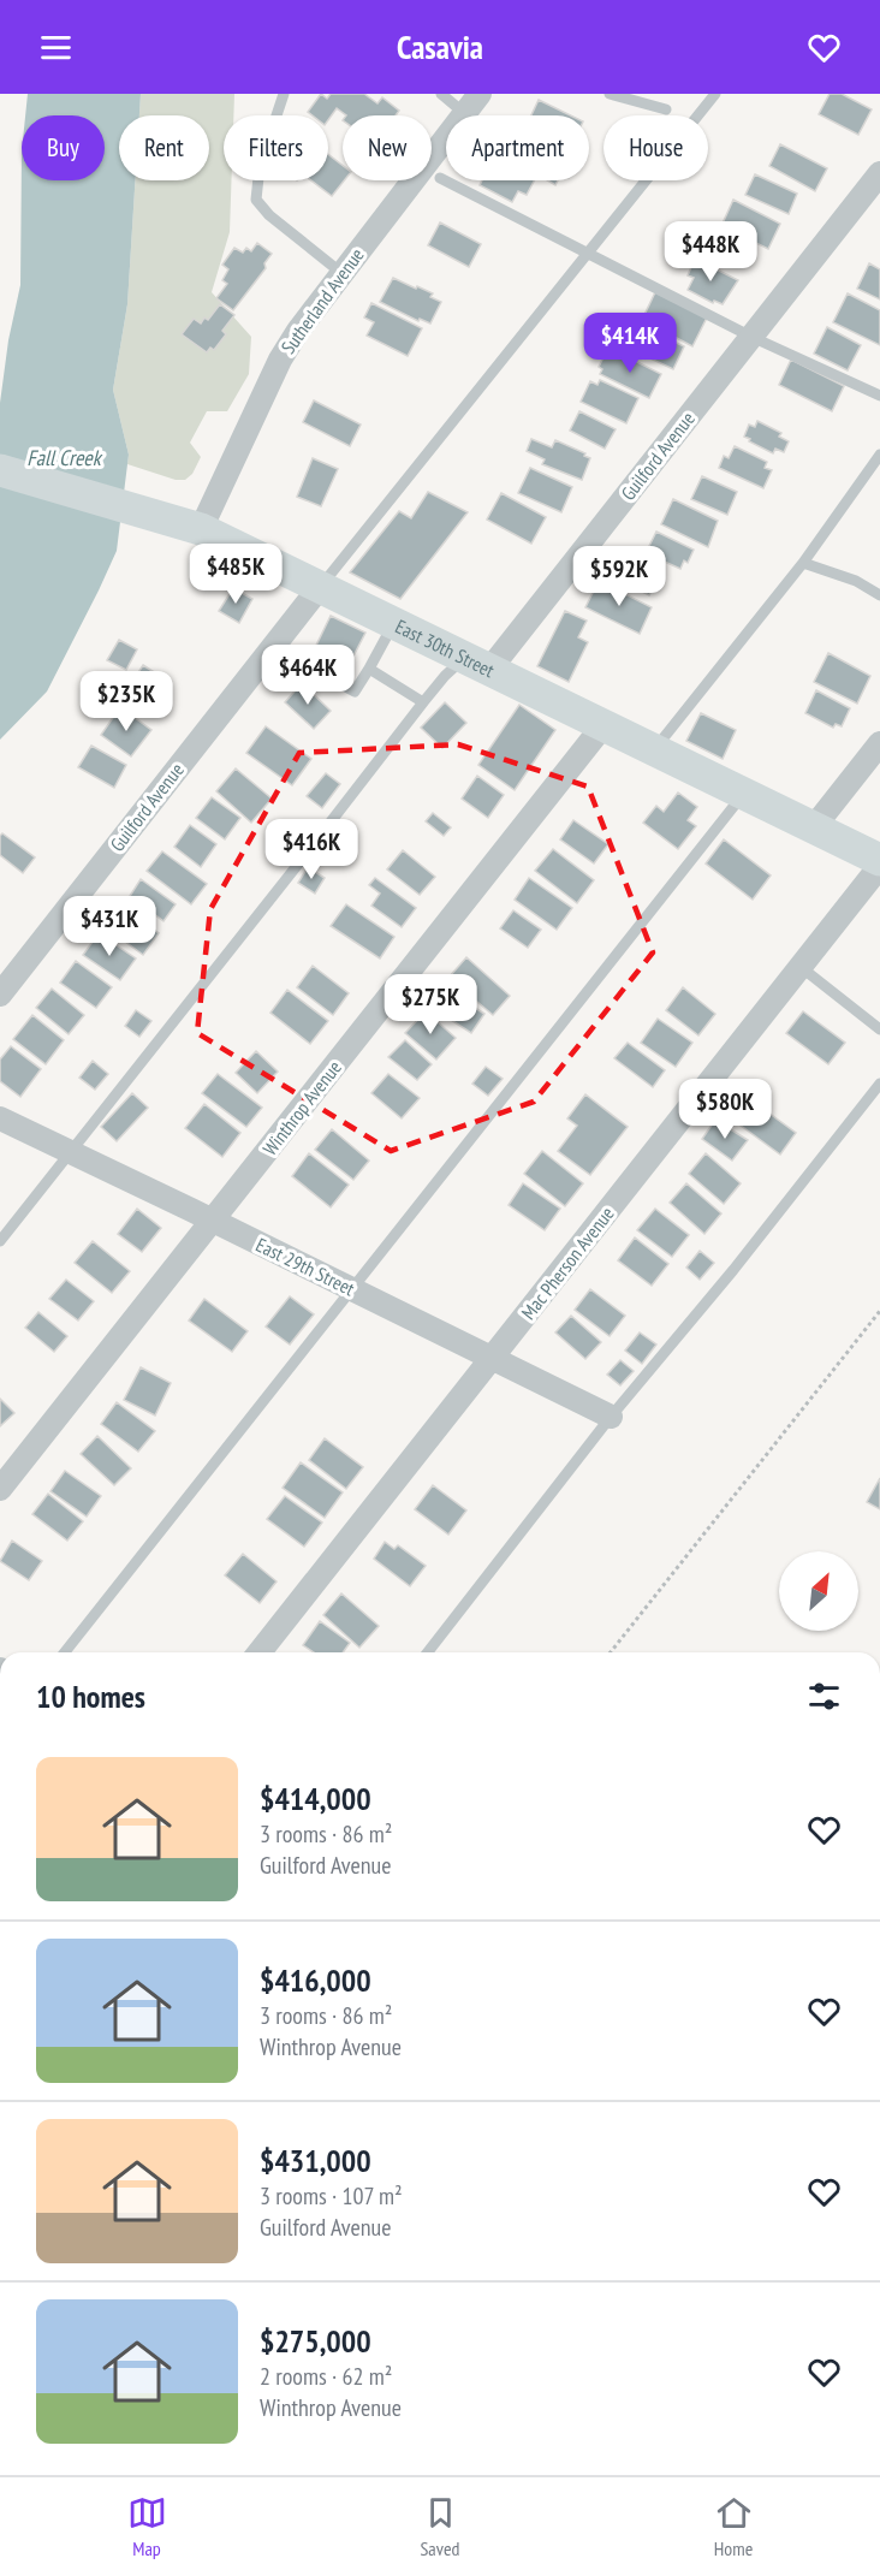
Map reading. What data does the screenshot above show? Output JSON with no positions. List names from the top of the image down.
{
  "streets": {
    "main road": ["East 30th Street"],
    "street": [
      "Sutherland Avenue",
      "Guilford Avenue",
      "Winthrop Avenue",
      "Mac Pherson Avenue",
      "East 29th Street"
    ]
  },
  "crossings": [
    ["Sutherland Avenue", "East 30th Street"],
    ["Guilford Avenue", "East 30th Street"],
    ["East 30th Street", "Winthrop Avenue"],
    ["East 30th Street", "Mac Pherson Avenue"],
    ["Winthrop Avenue", "East 29th Street"],
    ["Mac Pherson Avenue", "East 29th Street"]
  ],
  "water": ["Fall Creek"],
  "north": "top right",
  "page": {
    "header": "Casavia",
    "chip": [
      "Buy",
      "Rent",
      "Filters",
      "New",
      "Apartment",
      "House"
    ],
    "price": [
      "$448K",
      "$414K",
      "$485K",
      "$592K",
      "$464K",
      "$235K",
      "$416K",
      "$431K",
      "$275K",
      "$580K"
    ],
    "heading": "10 homes",
    "list": [
      {
        "name": "$414,000",
        "note": "3 rooms · 86 m² · Guilford Avenue"
      },
      {
        "name": "$416,000",
        "note": "3 rooms · 86 m² · Winthrop Avenue"
      },
      {
        "name": "$431,000",
        "note": "3 rooms · 107 m² · Guilford Avenue"
      },
      {
        "name": "$275,000",
        "note": "2 rooms · 62 m² · Winthrop Avenue"
      }
    ],
    "tabs": ["Map", "Saved", "Home"]
  }
}
